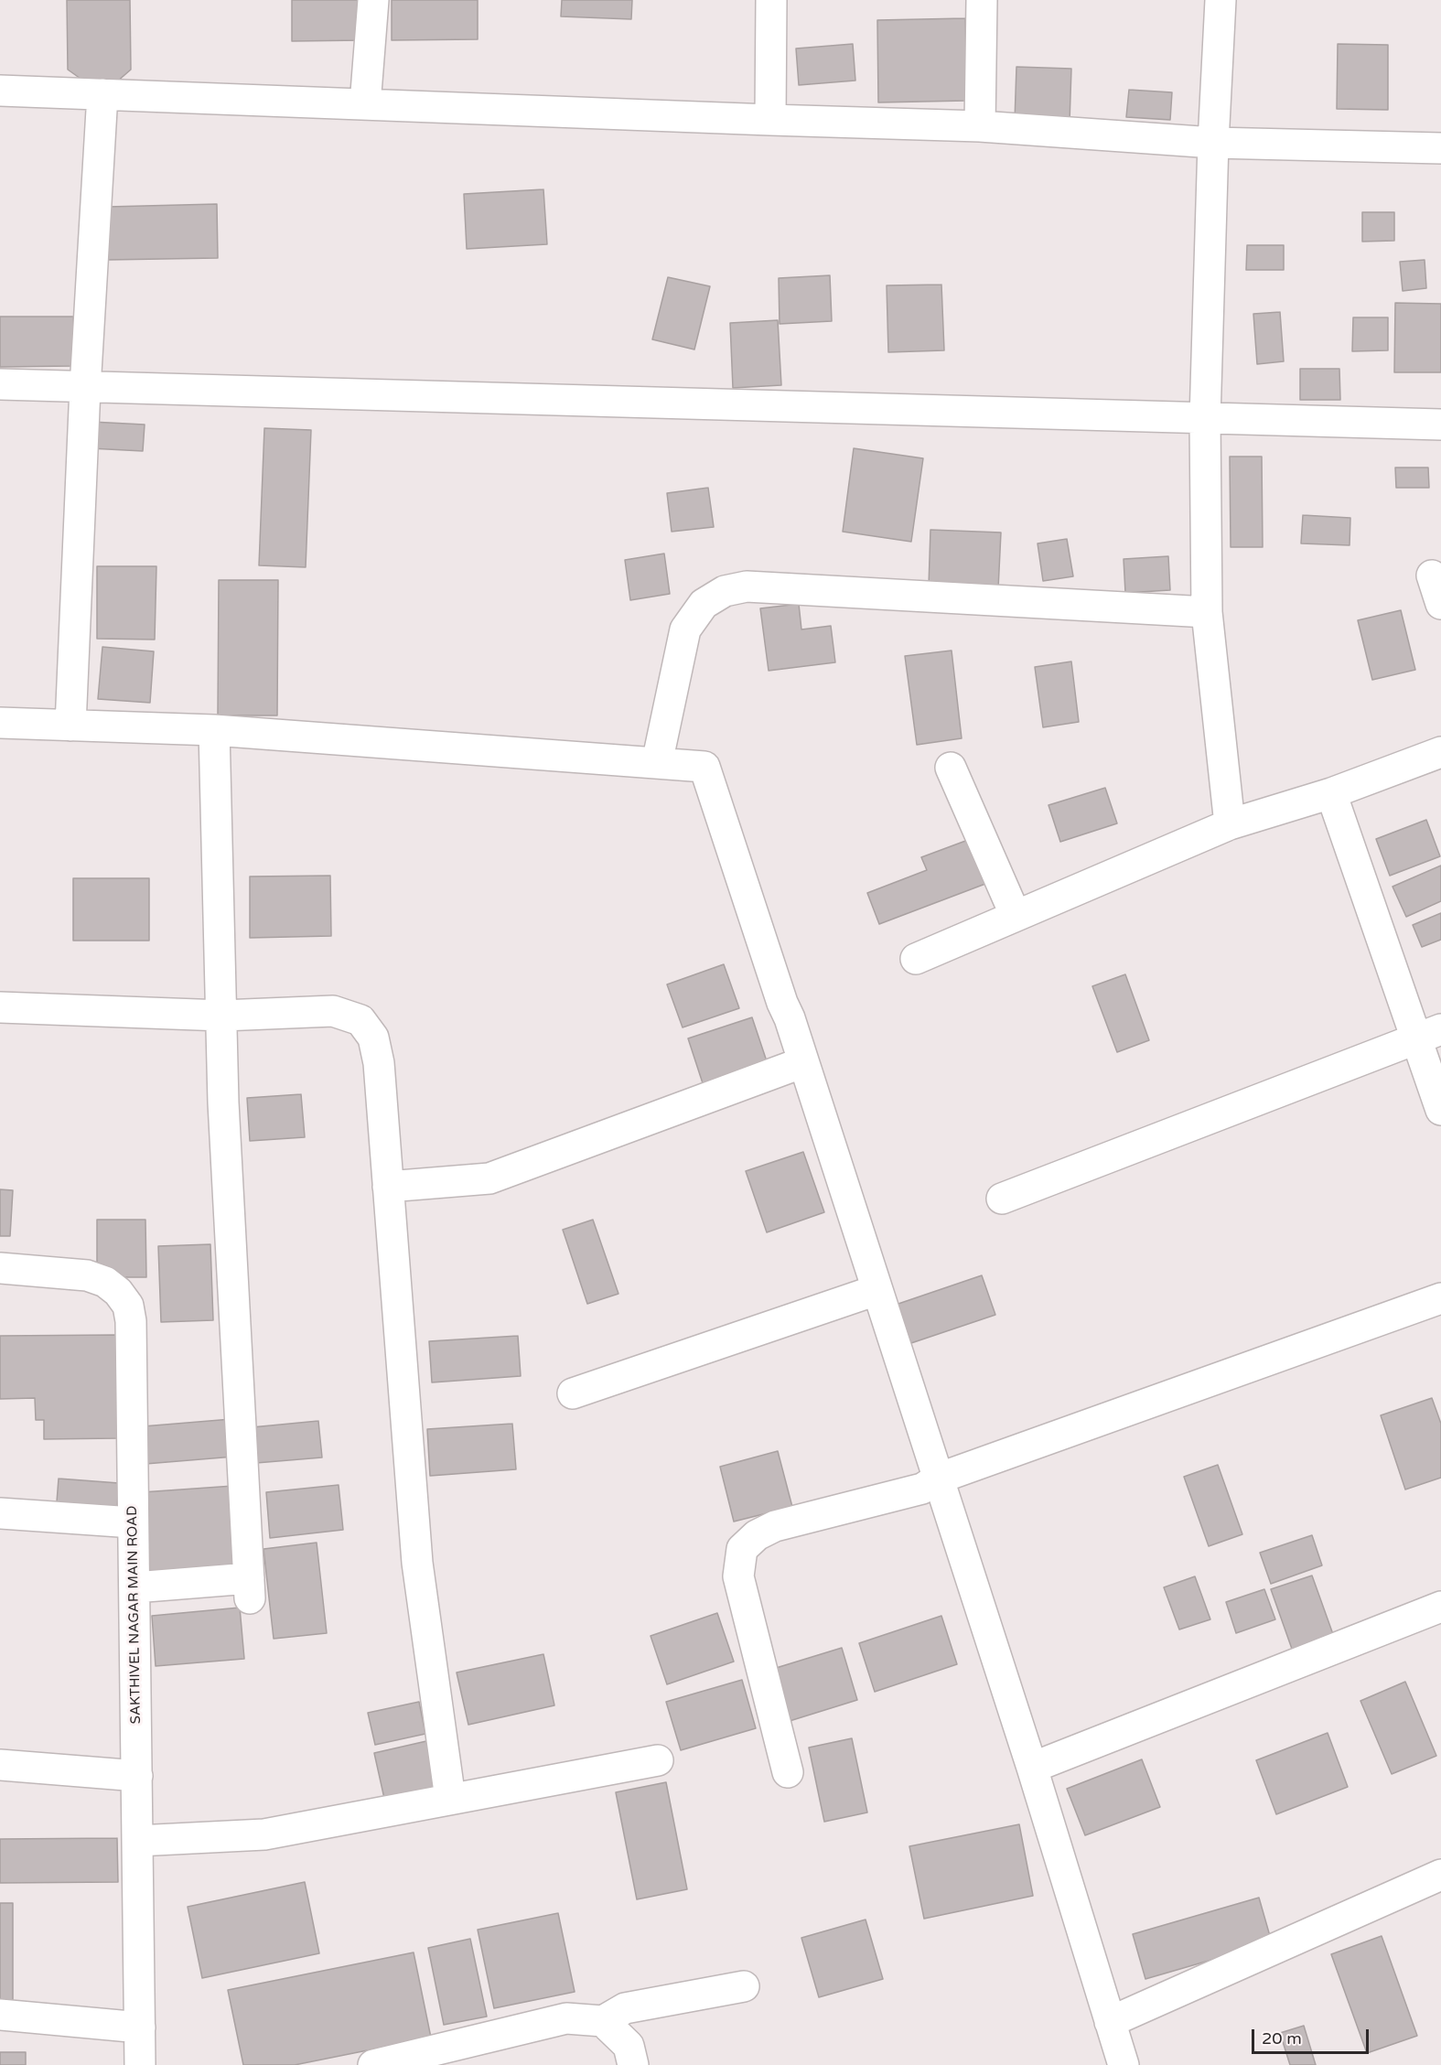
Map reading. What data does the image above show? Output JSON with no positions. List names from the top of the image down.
{
  "streets": {
    "street": ["SAKTHIVEL NAGAR MAIN ROAD"]
  },
  "scale_bar": "20 m"
}
